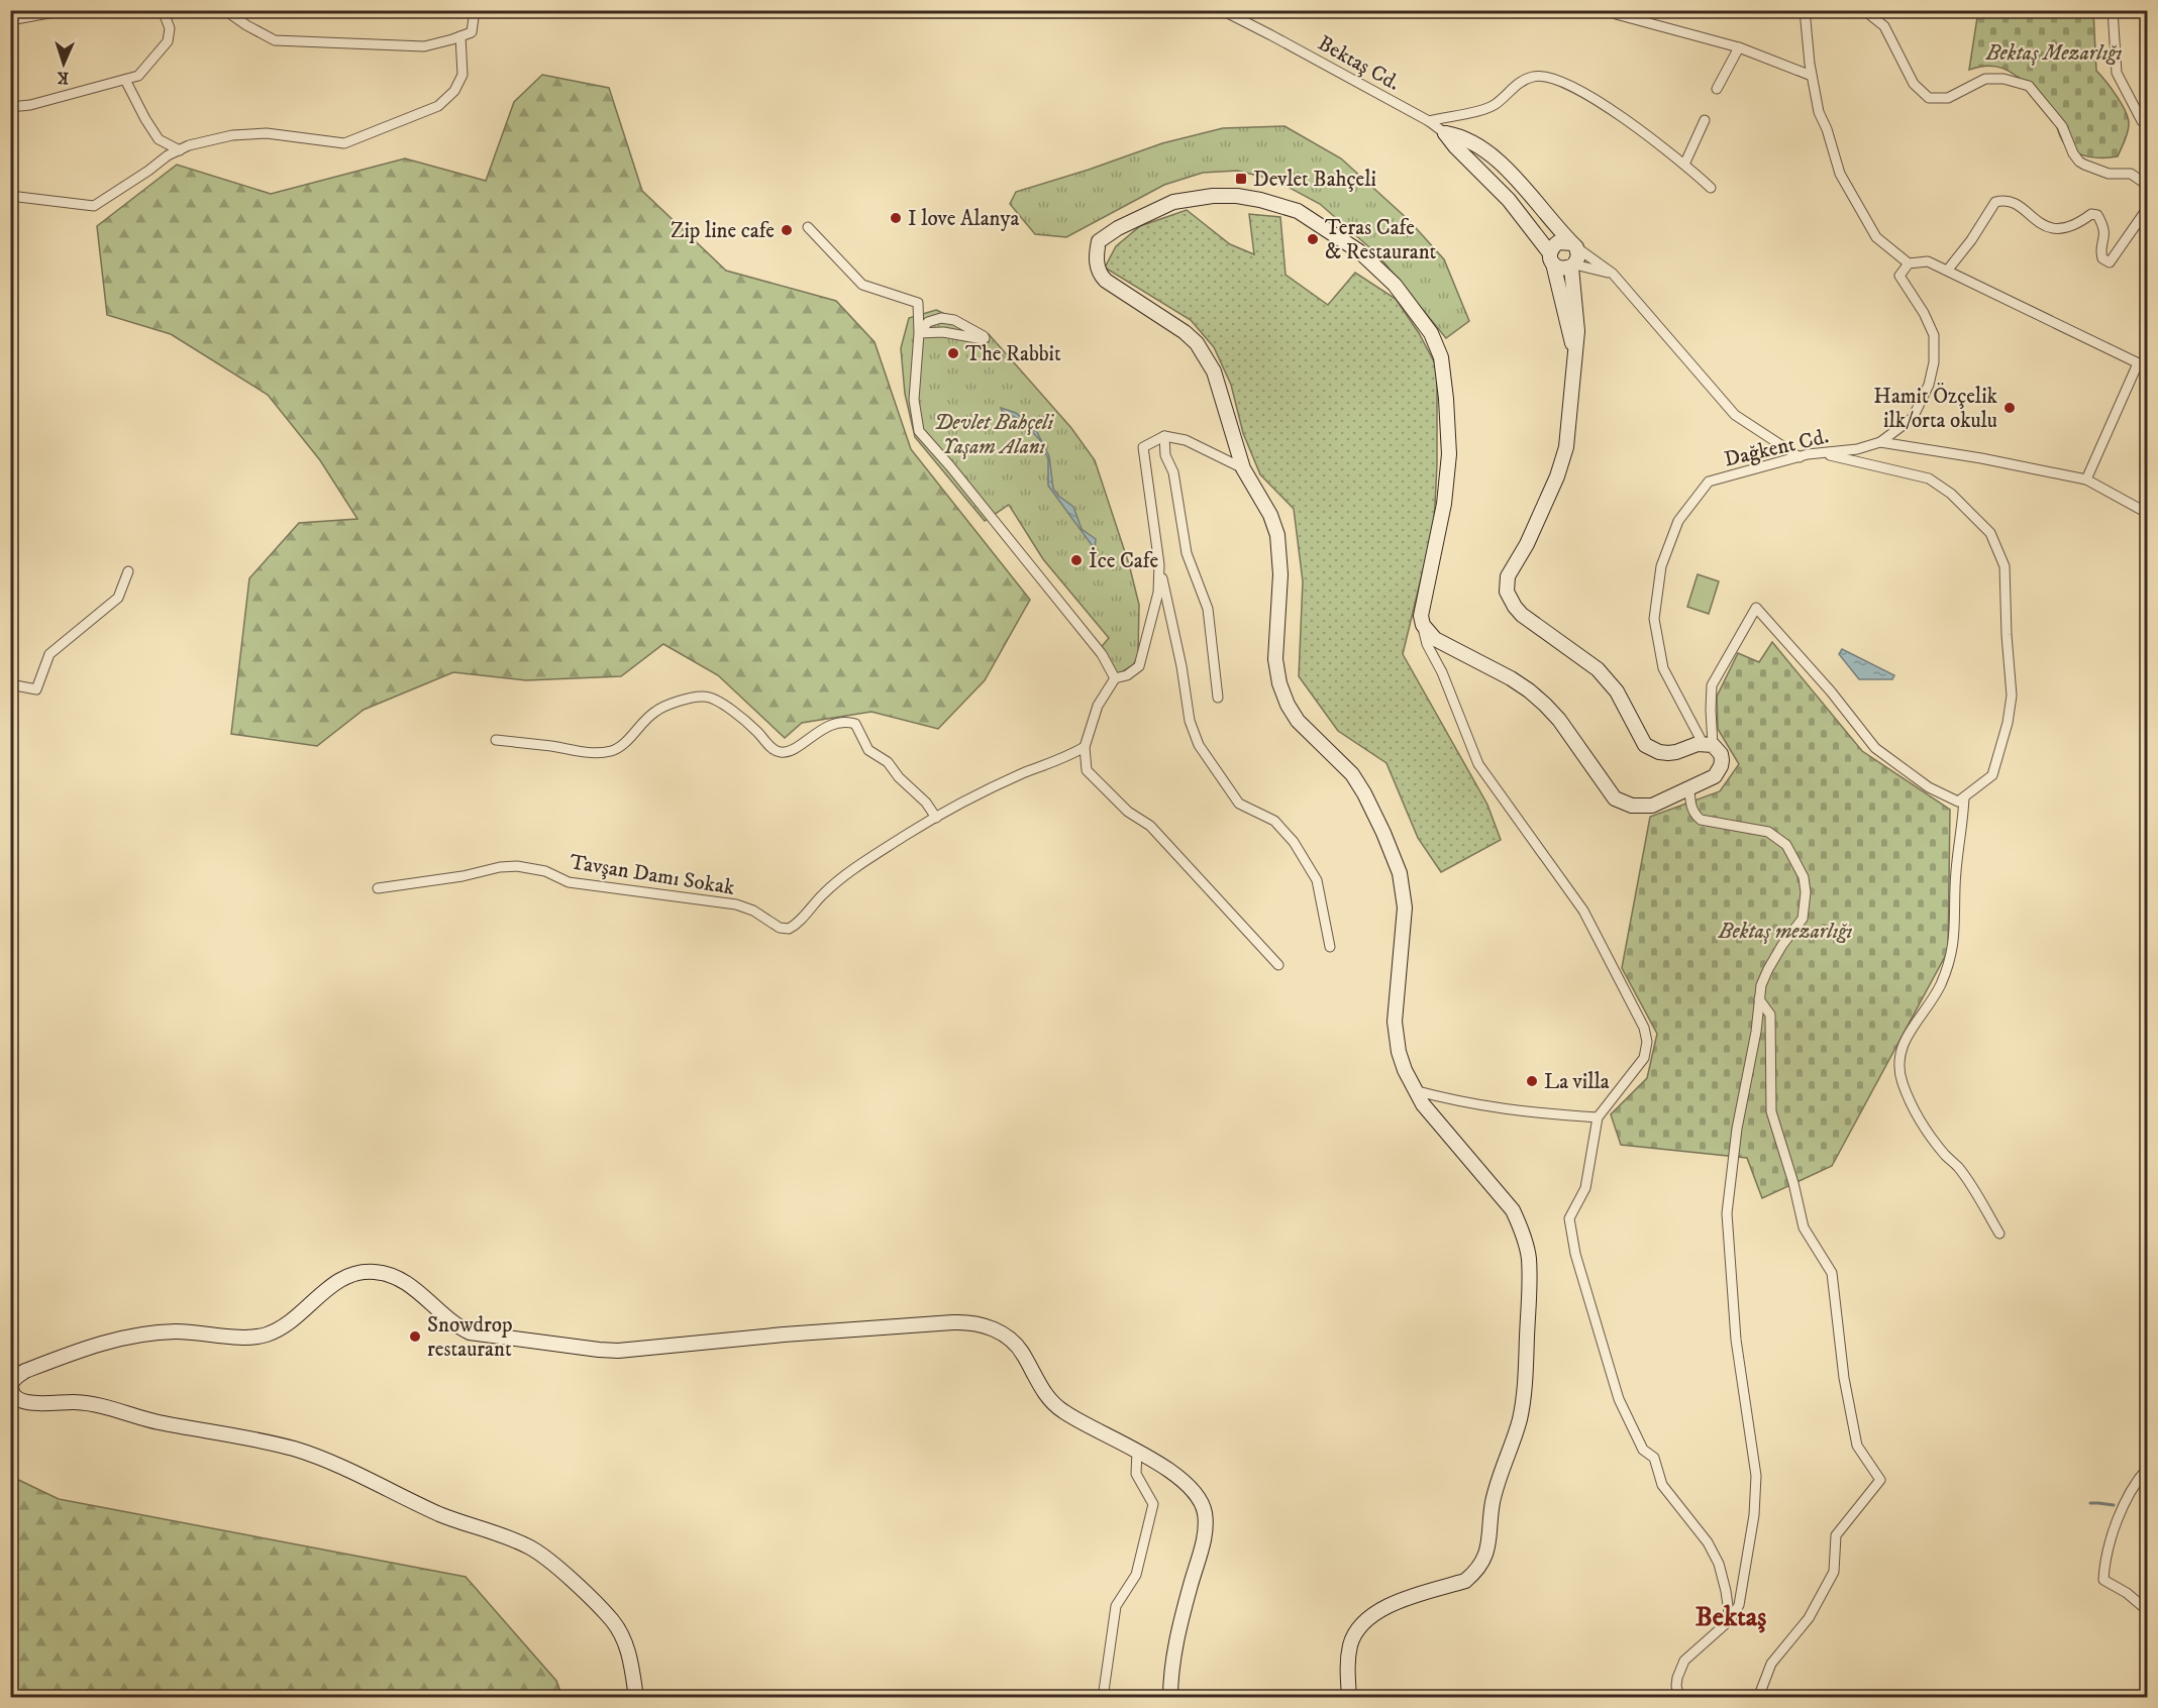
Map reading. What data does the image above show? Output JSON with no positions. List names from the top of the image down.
{
  "streets": {
    "street": ["Bektaş Cd.", "Dağkent Cd.", "Tavşan Damı Sokak"]
  },
  "districts": ["Bektaş"],
  "parks": ["Bektaş Mezarlığı", "Devlet Bahçeli Yaşam Alanı", "Bektaş mezarlığı"],
  "places": {
    "transit": ["Devlet Bahçeli"],
    "other": [
      "I love Alanya",
      "Zip line cafe",
      "Teras Cafe & Restaurant",
      "The Rabbit",
      "Hamit Özçelik ilk/orta okulu",
      "İce Cafe",
      "La villa",
      "Snowdrop restaurant"
    ]
  },
  "north": "bottom"
}
